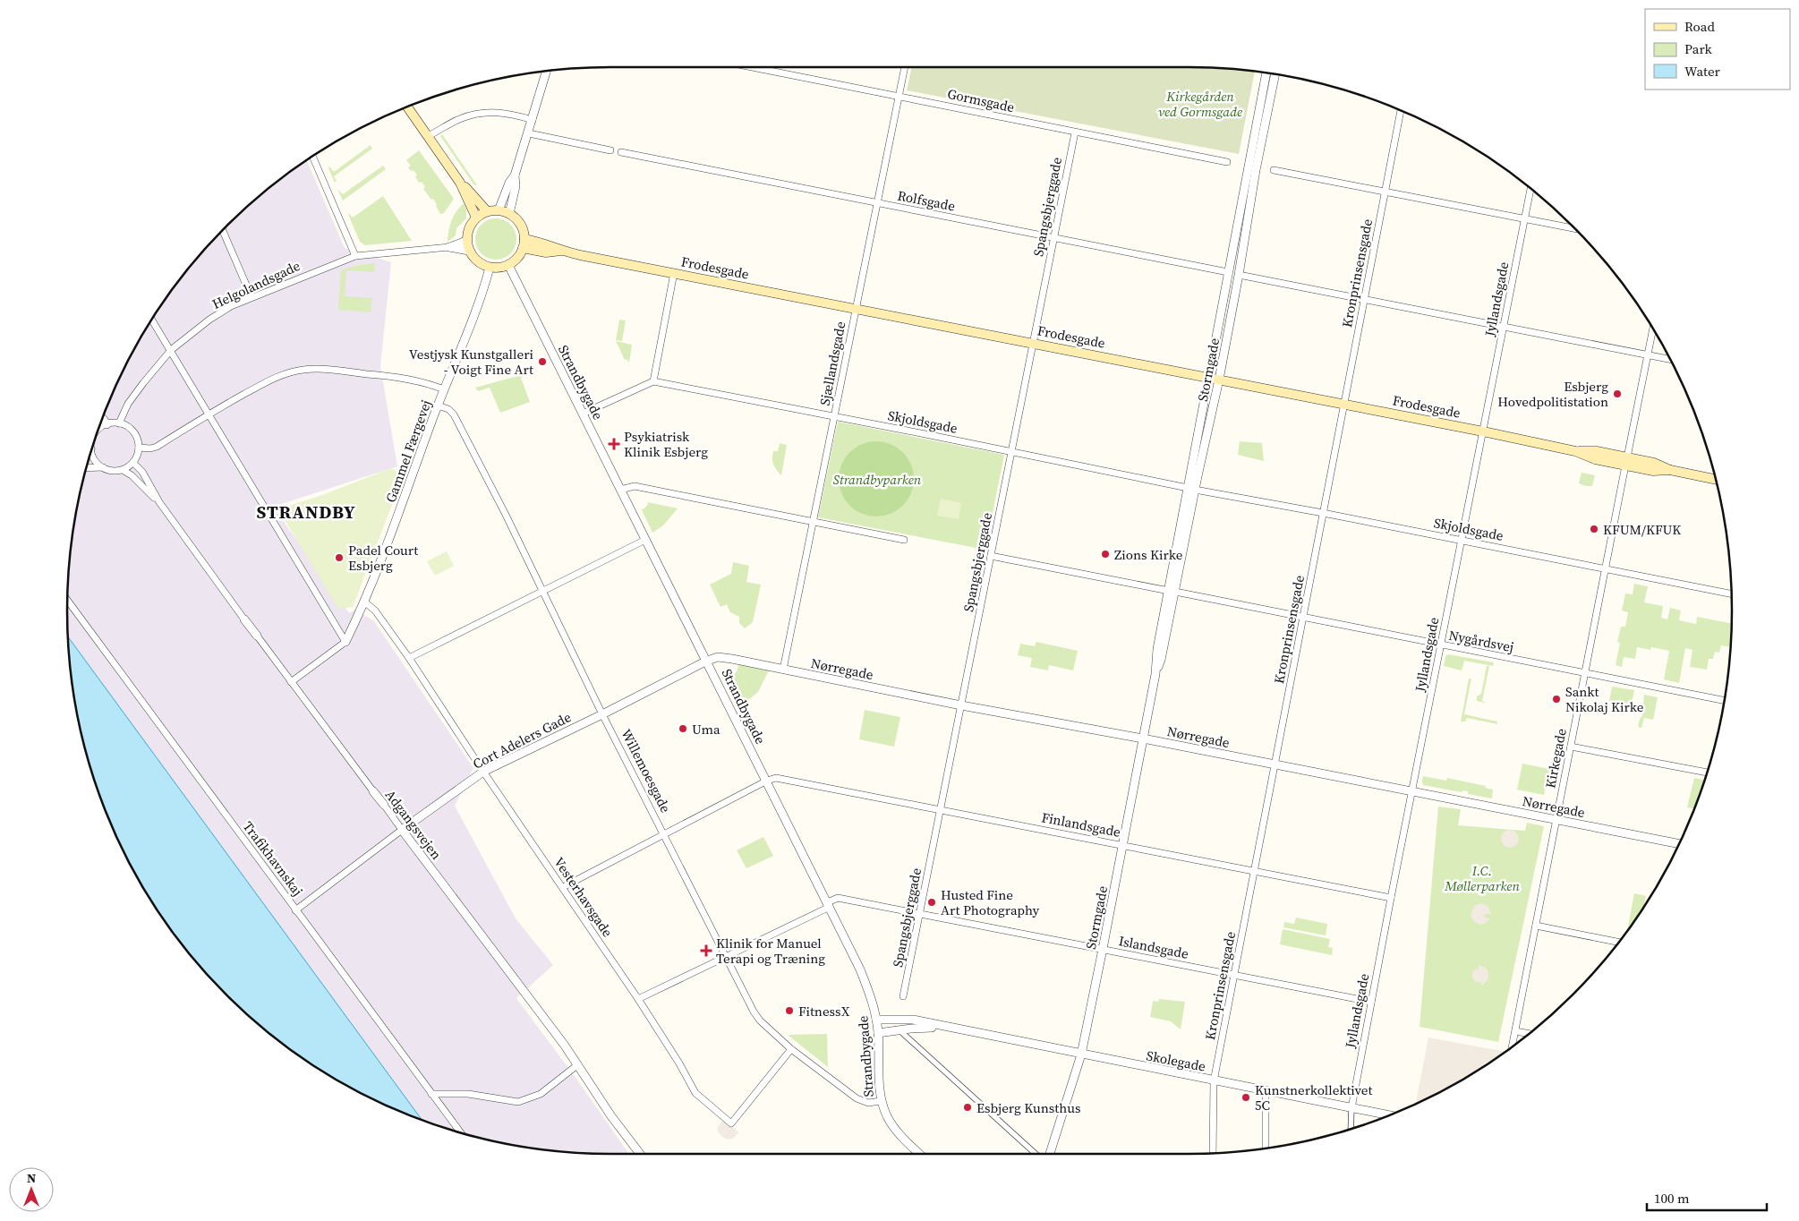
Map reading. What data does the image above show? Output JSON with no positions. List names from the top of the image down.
{
  "streets": {
    "main road": ["Frodesgade"],
    "street": [
      "Gormsgade",
      "Rolfsgade",
      "Spangsbjerggade",
      "Kronprinsensgade",
      "Helgolandsgade",
      "Jyllandsgade",
      "Sjællandsgade",
      "Stormgade",
      "Strandbygade",
      "Skjoldsgade",
      "Gammel Færgevej",
      "Nygårdsvej",
      "Nørregade",
      "Cort Adelers Gade",
      "Kirkegade",
      "Willemoesgade",
      "Adgangsvejen",
      "Finlandsgade",
      "Trafikhavnskaj",
      "Vesterhavsgade",
      "Islandsgade",
      "Skolegade"
    ]
  },
  "crossings": [
    ["Gormsgade", "Spangsbjerggade"],
    ["Gormsgade", "Sjællandsgade"],
    ["Rolfsgade", "Spangsbjerggade"],
    ["Rolfsgade", "Sjællandsgade"],
    ["Rolfsgade", "Stormgade"],
    ["Spangsbjerggade", "Frodesgade"],
    ["Spangsbjerggade", "Skjoldsgade"],
    ["Spangsbjerggade", "Nygårdsvej"],
    ["Spangsbjerggade", "Nørregade"],
    ["Spangsbjerggade", "Finlandsgade"],
    ["Spangsbjerggade", "Islandsgade"],
    ["Frodesgade", "Kronprinsensgade"],
    ["Frodesgade", "Helgolandsgade"],
    ["Frodesgade", "Jyllandsgade"],
    ["Frodesgade", "Sjællandsgade"],
    ["Frodesgade", "Stormgade"],
    ["Frodesgade", "Strandbygade"],
    ["Frodesgade", "Gammel Færgevej"],
    ["Frodesgade", "Kirkegade"],
    ["Kronprinsensgade", "Skjoldsgade"],
    ["Kronprinsensgade", "Nygårdsvej"],
    ["Kronprinsensgade", "Nørregade"],
    ["Kronprinsensgade", "Finlandsgade"],
    ["Kronprinsensgade", "Islandsgade"],
    ["Kronprinsensgade", "Skolegade"],
    ["Helgolandsgade", "Strandbygade"],
    ["Helgolandsgade", "Gammel Færgevej"],
    ["Jyllandsgade", "Skjoldsgade"],
    ["Jyllandsgade", "Nygårdsvej"],
    ["Jyllandsgade", "Nørregade"],
    ["Jyllandsgade", "Finlandsgade"],
    ["Jyllandsgade", "Islandsgade"],
    ["Jyllandsgade", "Skolegade"],
    ["Sjællandsgade", "Skjoldsgade"],
    ["Sjællandsgade", "Nørregade"],
    ["Stormgade", "Skjoldsgade"],
    ["Stormgade", "Nygårdsvej"],
    ["Stormgade", "Nørregade"],
    ["Stormgade", "Finlandsgade"],
    ["Stormgade", "Islandsgade"],
    ["Stormgade", "Skolegade"],
    ["Strandbygade", "Gammel Færgevej"],
    ["Strandbygade", "Nørregade"],
    ["Strandbygade", "Cort Adelers Gade"],
    ["Strandbygade", "Willemoesgade"],
    ["Strandbygade", "Finlandsgade"],
    ["Strandbygade", "Islandsgade"],
    ["Strandbygade", "Skolegade"],
    ["Skjoldsgade", "Kirkegade"],
    ["Gammel Færgevej", "Willemoesgade"],
    ["Gammel Færgevej", "Vesterhavsgade"],
    ["Nygårdsvej", "Kirkegade"],
    ["Nørregade", "Cort Adelers Gade"],
    ["Nørregade", "Kirkegade"],
    ["Cort Adelers Gade", "Willemoesgade"],
    ["Cort Adelers Gade", "Adgangsvejen"],
    ["Cort Adelers Gade", "Trafikhavnskaj"],
    ["Cort Adelers Gade", "Vesterhavsgade"],
    ["Willemoesgade", "Vesterhavsgade"]
  ],
  "districts": ["STRANDBY"],
  "parks": ["Kirkegården ved Gormsgade", "Strandbyparken", "I.C. Møllerparken"],
  "places": {
    "other": [
      "Vestjysk Kunstgalleri - Voigt Fine Art",
      "Esbjerg Hovedpolitistation",
      "KFUM/KFUK",
      "Zions Kirke",
      "Padel Court Esbjerg",
      "Sankt Nikolaj Kirke",
      "Uma",
      "Husted Fine Art Photography",
      "FitnessX",
      "Kunstnerkollektivet 5C",
      "Esbjerg Kunsthus"
    ],
    "health": ["Psykiatrisk Klinik Esbjerg", "Klinik for Manuel Terapi og Træning"]
  },
  "legend": ["Road", "Park", "Water"],
  "scale_bar": "100 m",
  "north": "top"
}
